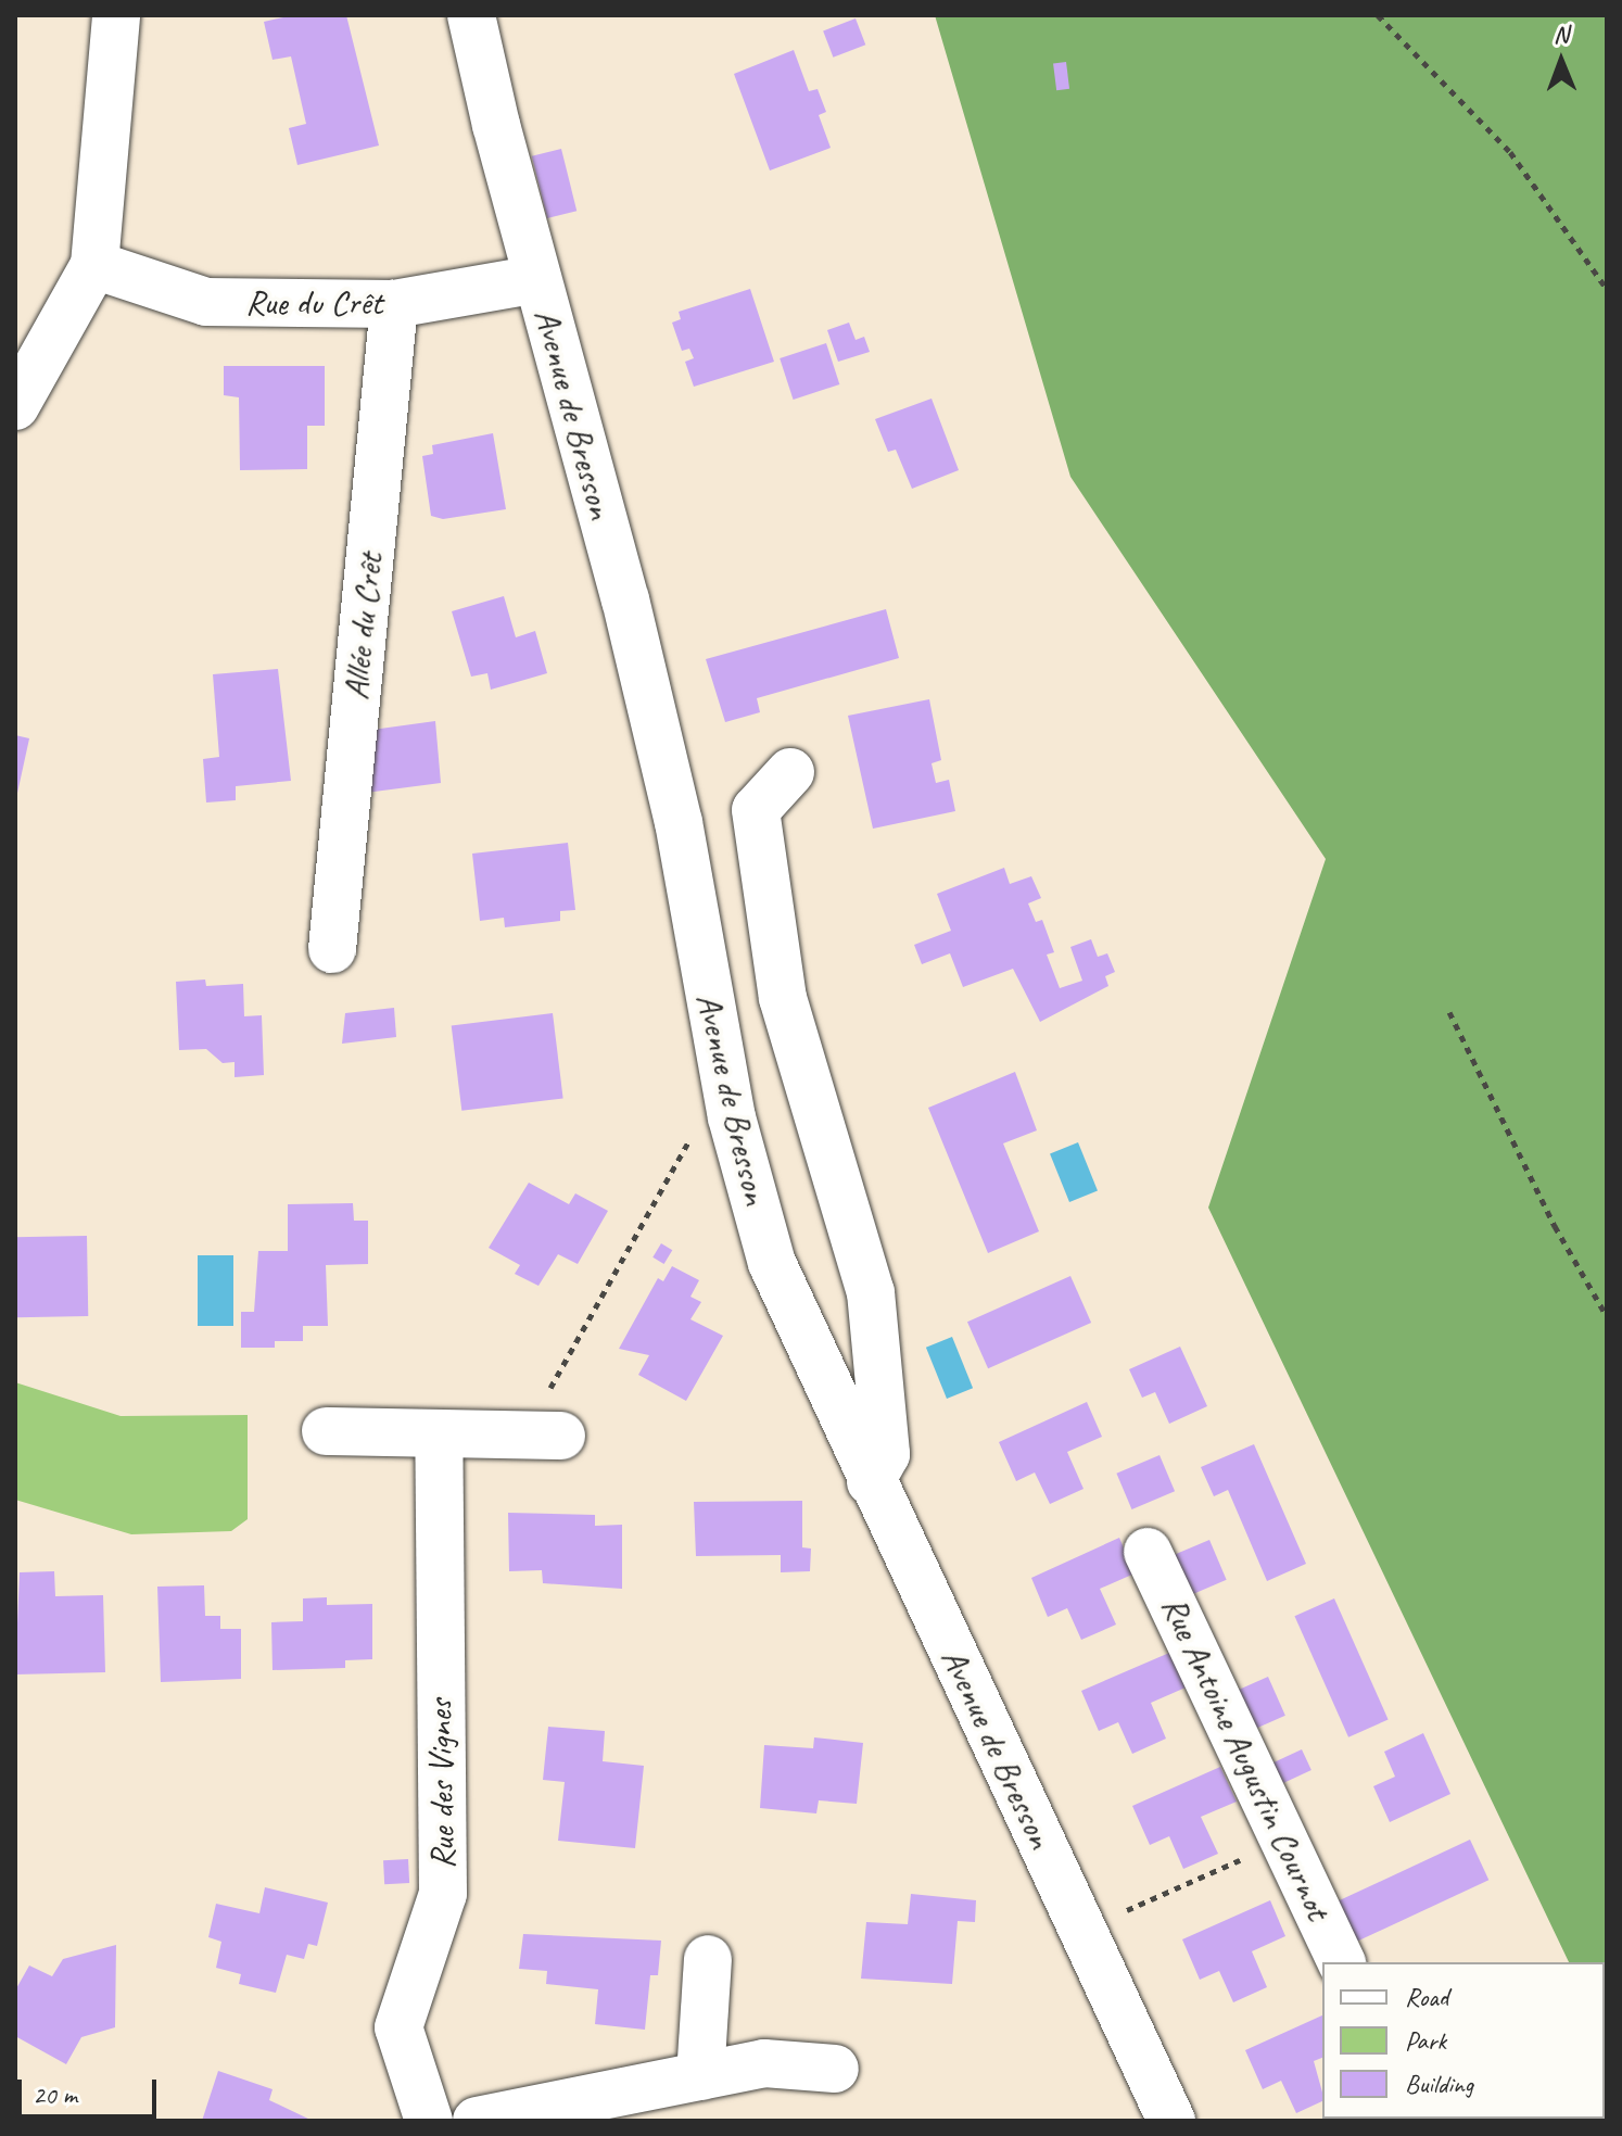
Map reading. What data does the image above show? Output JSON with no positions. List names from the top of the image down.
{
  "streets": {
    "street": [
      "Rue du Crêt",
      "Avenue de Bresson",
      "Allée du Crêt",
      "Rue Antoine Augustin Cournot",
      "Rue des Vignes"
    ]
  },
  "crossings": [
    ["Rue du Crêt", "Avenue de Bresson"],
    ["Rue du Crêt", "Allée du Crêt"]
  ],
  "legend": ["Road", "Park", "Building"],
  "scale_bar": "20 m",
  "north": "top"
}
